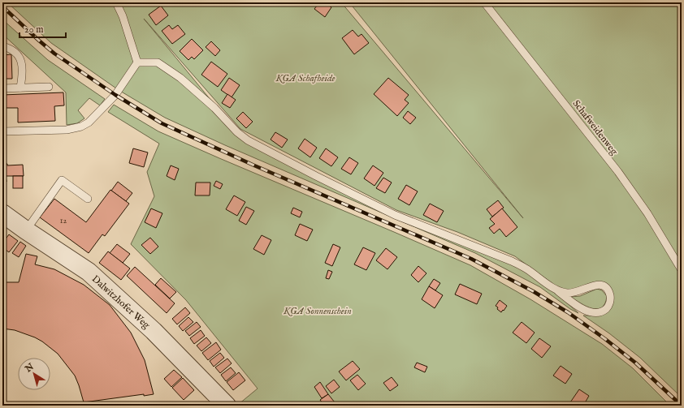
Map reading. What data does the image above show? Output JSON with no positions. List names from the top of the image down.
{
  "streets": {
    "street": ["Dalwitzhofer Weg"],
    "lane": ["Schafweidenweg"]
  },
  "parks": ["KGA Schafheide", "KGA Sonnenschein"],
  "house_numbers": ["12"],
  "scale_bar": "20 m",
  "north": "top left"
}
